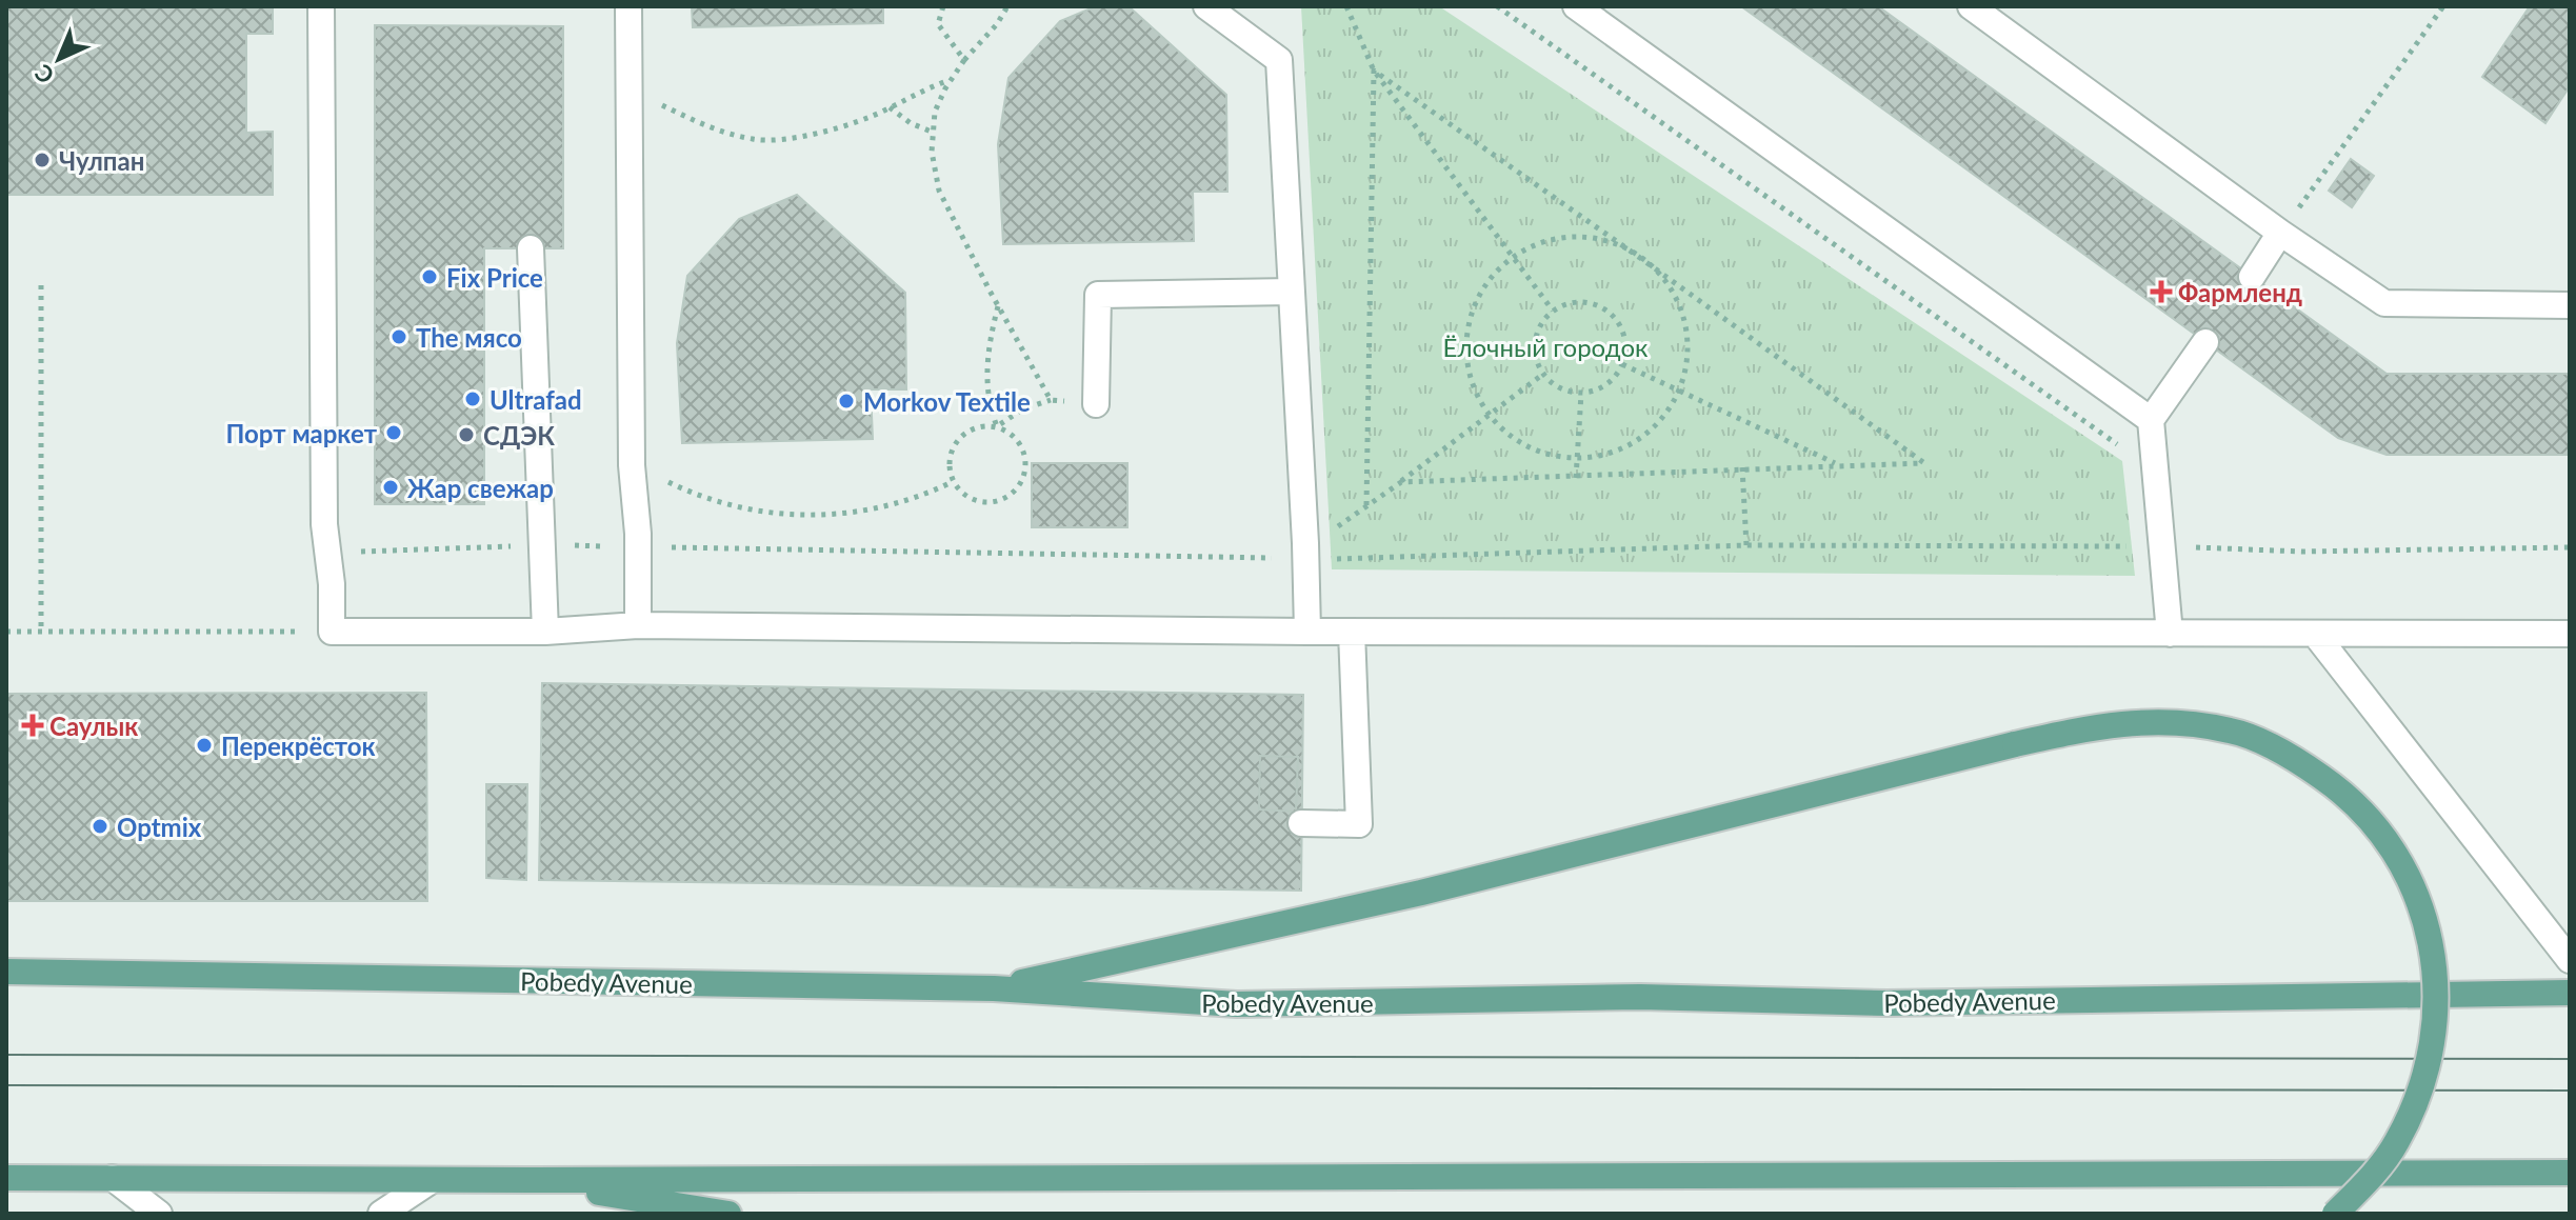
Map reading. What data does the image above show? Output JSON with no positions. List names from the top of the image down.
{
  "streets": {
    "main road": ["Pobedy Avenue"]
  },
  "parks": ["Ёлочный городок"],
  "places": {
    "other": [
      "Чулпан",
      "Fix Price",
      "The мясо",
      "Ultrafad",
      "Morkov Textile",
      "Порт маркет",
      "СДЭК",
      "Жар свежар",
      "Перекрёсток",
      "Optmix"
    ],
    "health": ["Фармленд", "Саулык"]
  },
  "north": "bottom left"
}
